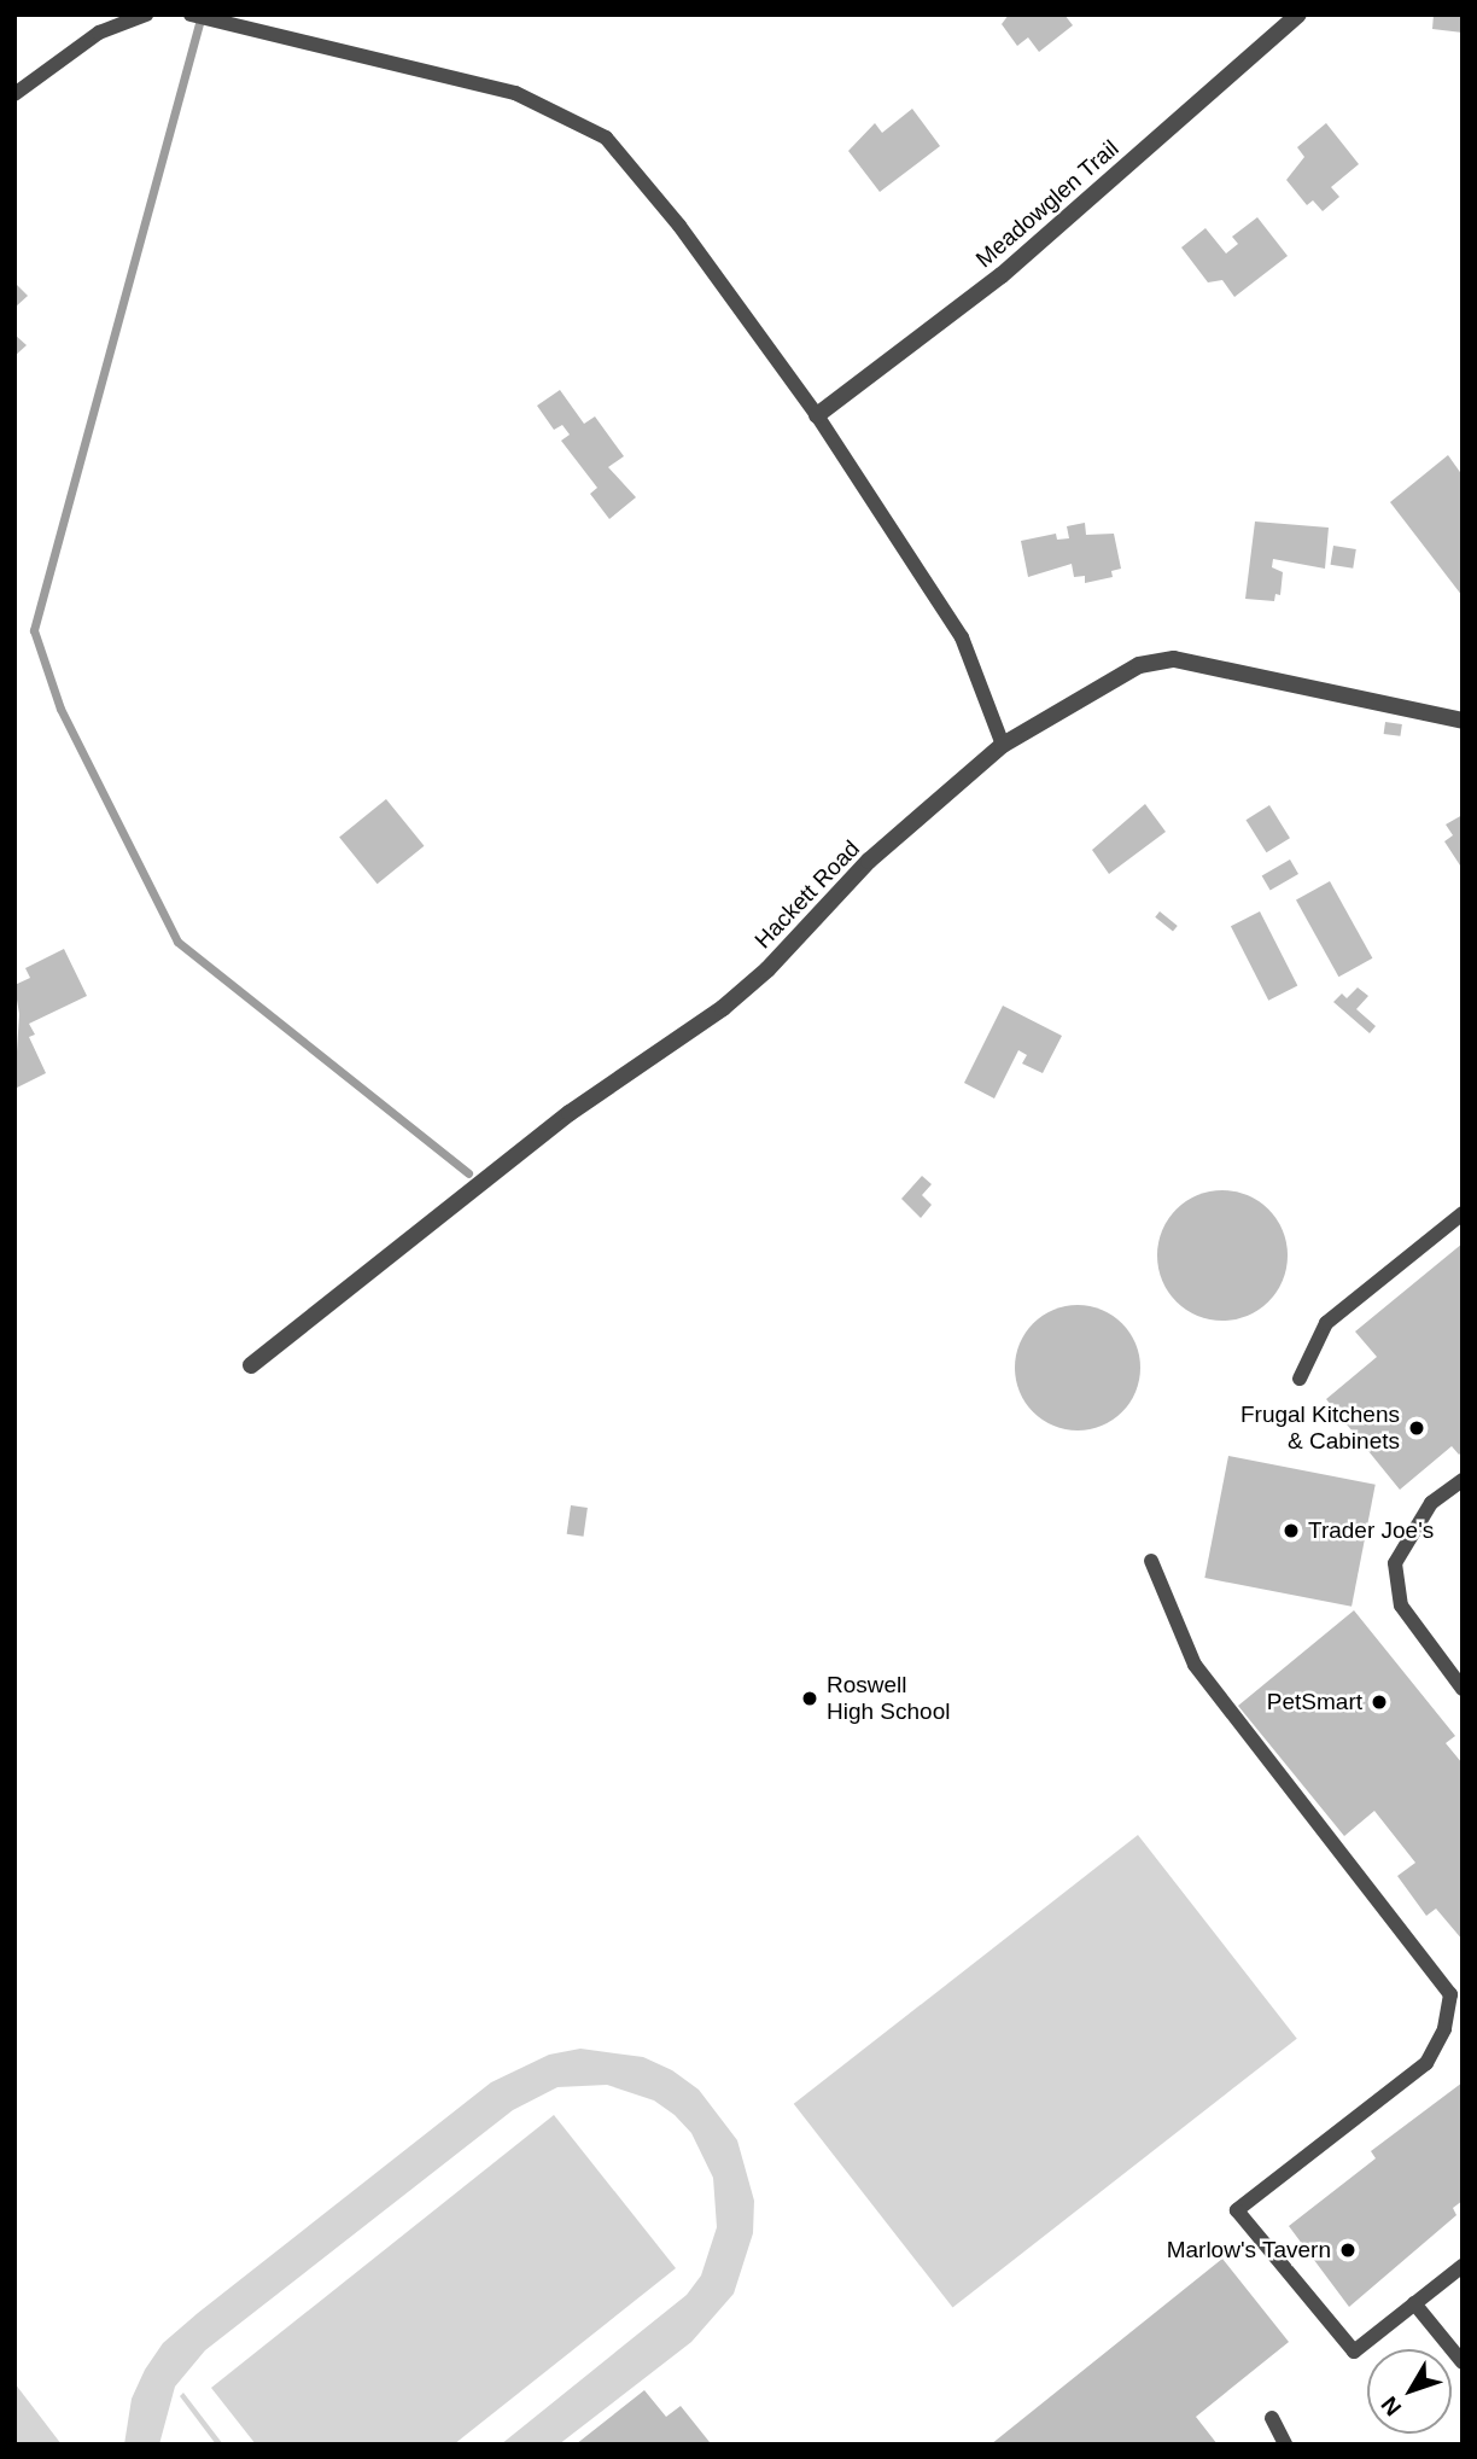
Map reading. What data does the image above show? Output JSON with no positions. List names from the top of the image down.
{
  "streets": {
    "street": ["Meadowglen Trail", "Hackett Road"]
  },
  "places": [
    "Frugal Kitchens & Cabinets",
    "Trader Joe's",
    "Roswell High School",
    "PetSmart",
    "Marlow's Tavern"
  ],
  "north": "bottom left"
}
